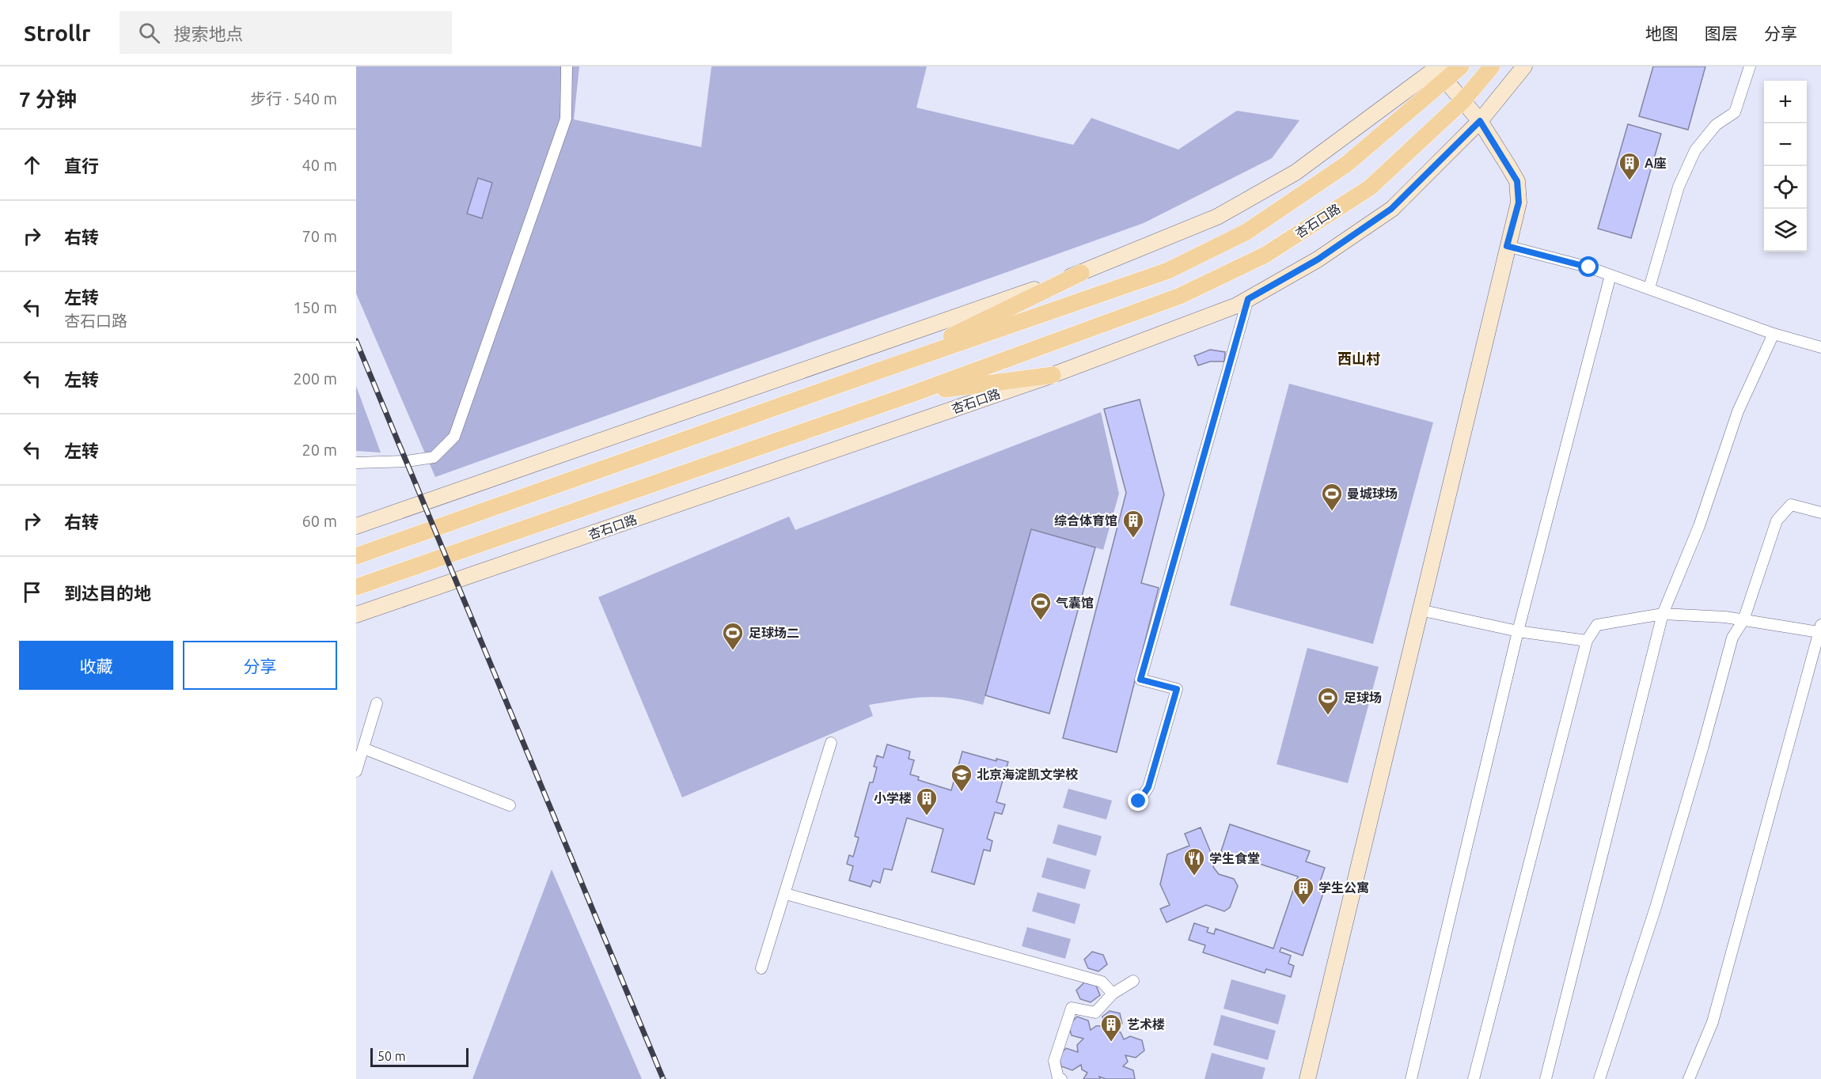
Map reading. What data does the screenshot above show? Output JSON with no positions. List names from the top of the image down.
{
  "streets": {
    "main road": ["杏石口路"]
  },
  "districts": ["西山村"],
  "places": {
    "building": [
      "A座",
      "综合体育馆",
      "小学楼",
      "学生公寓",
      "艺术楼"
    ],
    "sports": [
      "曼城球场",
      "气囊馆",
      "足球场二",
      "足球场"
    ],
    "school or university": ["北京海淀凯文学校"],
    "restaurant": ["学生食堂"]
  },
  "scale_bar": "50 m",
  "page": {
    "header": "Strollr",
    "search": "搜索地点",
    "nav": ["地图", "图层", "分享"],
    "heading": ["7 分钟", "步行 · 540 m"],
    "map_buttons": ["+", "−"],
    "list": [
      ["直行", "40 m"],
      ["右转", "70 m"],
      ["左转", "杏石口路", "150 m"],
      ["左转", "200 m"],
      ["左转", "20 m"],
      ["右转", "60 m"],
      "到达目的地"
    ],
    "buttons": ["收藏", "分享"],
    "scale": "50 m"
  }
}
